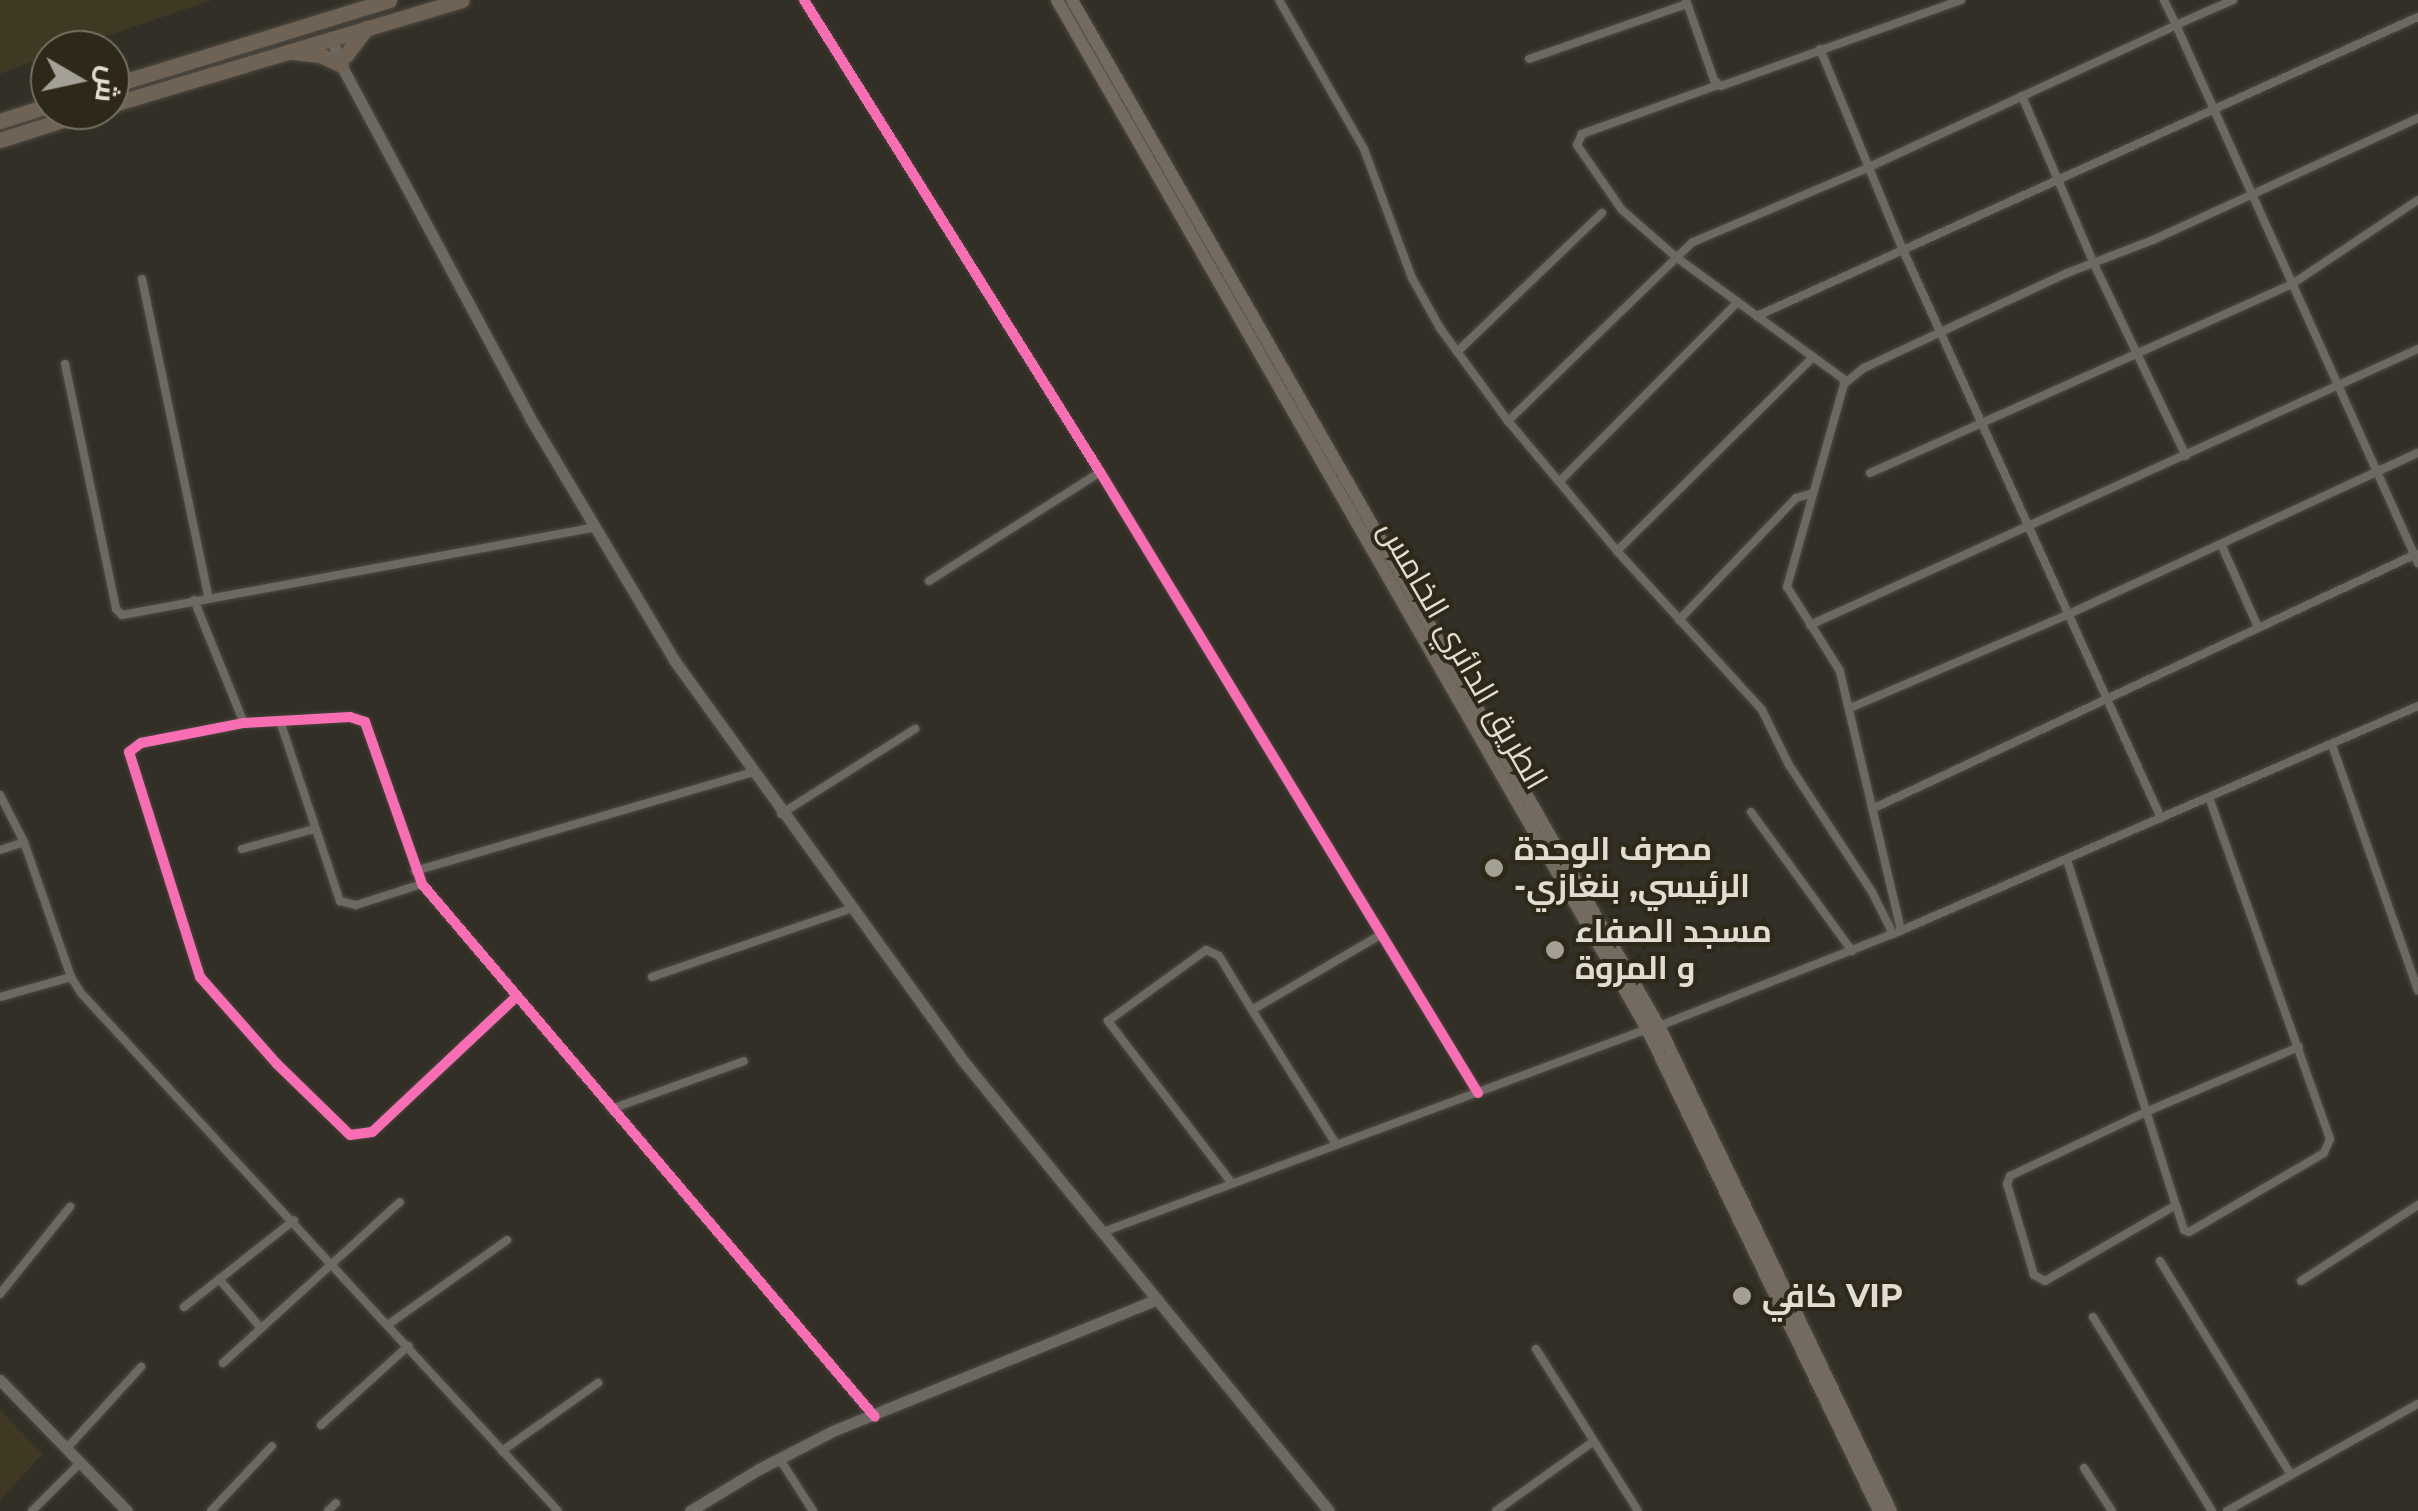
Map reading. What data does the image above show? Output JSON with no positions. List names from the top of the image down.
{
  "streets": {
    "main road": ["الطريق الدائري الخامس"]
  },
  "places": ["مصرف الوحدة -الرئيسي, بنغازي", "مسجد الصفاء و المروة", "كافي VIP"],
  "north": "right"
}
